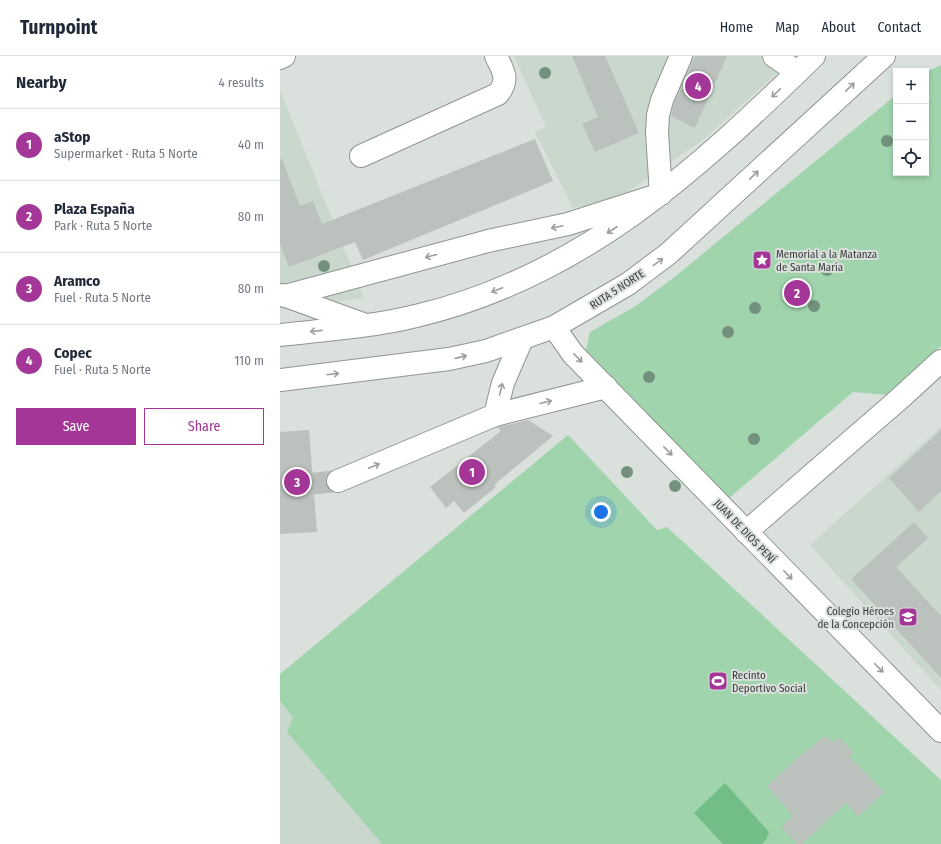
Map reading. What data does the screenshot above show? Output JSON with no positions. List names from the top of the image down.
{
  "streets": {
    "main road": ["RUTA 5 NORTE", "JUAN DE DIOS PENÍ"]
  },
  "crossings": [
    ["RUTA 5 NORTE", "JUAN DE DIOS PENÍ"]
  ],
  "one_way": ["JUAN DE DIOS PENÍ"],
  "places": {
    "place": ["Memorial a la Matanza de Santa María"],
    "school or university": ["Colegio Héroes de la Concepción"],
    "sports": ["Recinto Deportivo Social"]
  },
  "page": {
    "header": "Turnpoint",
    "nav": [
      "Home",
      "Map",
      "About",
      "Contact"
    ],
    "heading": ["Nearby", "4 results"],
    "map_buttons": ["+", "−"],
    "pins": [
      "4",
      "2",
      "1",
      "3"
    ],
    "list": [
      {
        "mark": "1",
        "name": "aStop",
        "note": "Supermarket · Ruta 5 Norte",
        "value": "40 m"
      },
      {
        "mark": "2",
        "name": "Plaza España",
        "note": "Park · Ruta 5 Norte",
        "value": "80 m"
      },
      {
        "mark": "3",
        "name": "Aramco",
        "note": "Fuel · Ruta 5 Norte",
        "value": "80 m"
      },
      {
        "mark": "4",
        "name": "Copec",
        "note": "Fuel · Ruta 5 Norte",
        "value": "110 m"
      }
    ],
    "buttons": ["Save", "Share"]
  }
}
